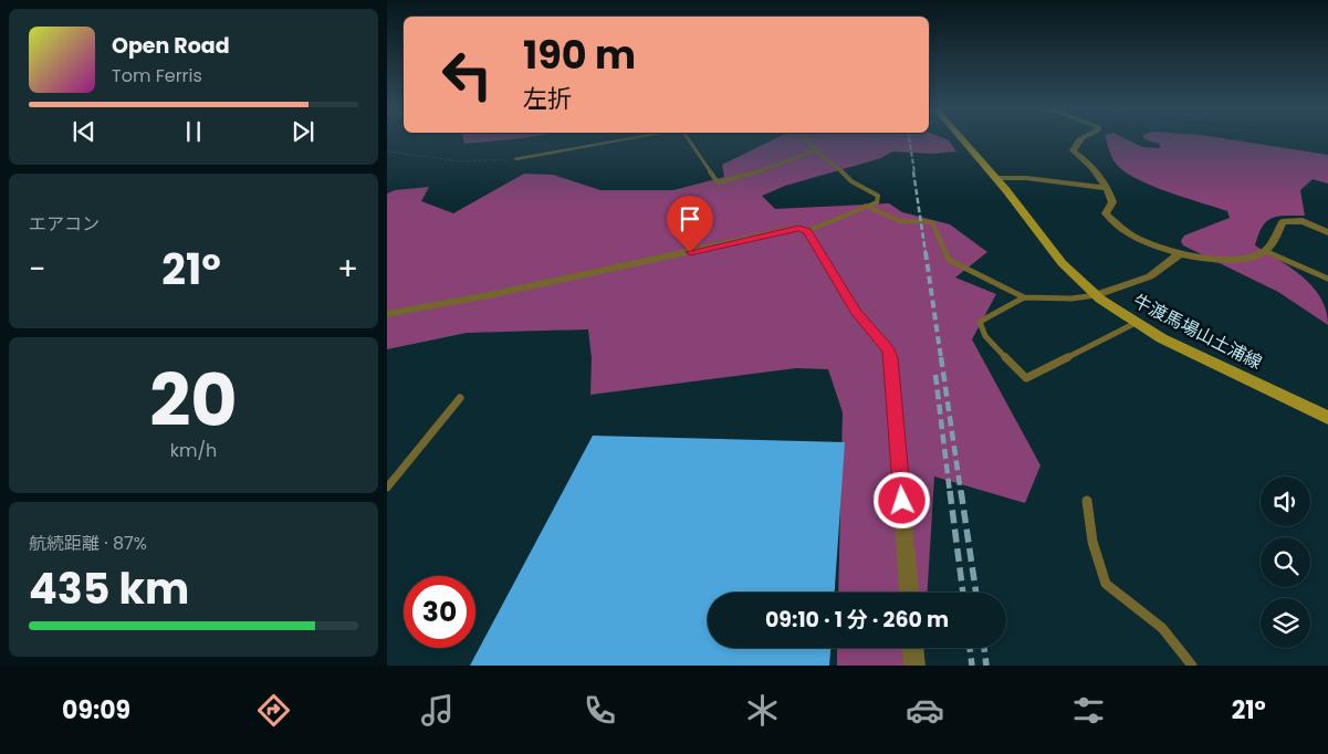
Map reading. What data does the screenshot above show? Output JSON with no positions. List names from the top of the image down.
{
  "streets": {
    "main road": ["牛渡馬場山土浦線"]
  },
  "page": {
    "turn": ["190 m", "左折"],
    "song": ["Open Road", "Tom Ferris"],
    "tile": [
      "エアコン",
      ["20", "km/h"],
      ["航続距離 · 87%", "435 km"]
    ],
    "heat": ["−", "21°", "+"],
    "limit": "30",
    "trip": "09:10 · 1 分 · 260 m",
    "tabs": ["09:09", "21°"]
  }
}
